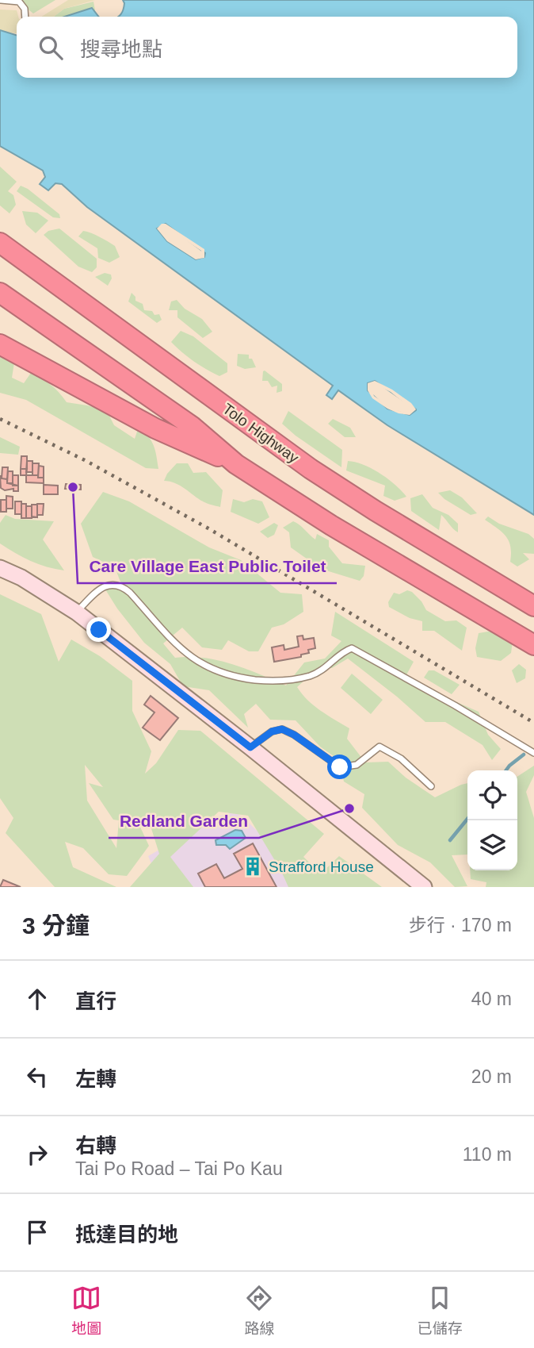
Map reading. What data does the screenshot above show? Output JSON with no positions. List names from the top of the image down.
{
  "streets": {
    "highway": ["Tolo Highway"]
  },
  "places": {
    "other": ["Care Village East Public Toilet", "Redland Garden"],
    "building": ["Strafford House"]
  },
  "page": {
    "search": "搜尋地點",
    "heading": ["3 分鐘", "步行 · 170 m"],
    "list": [
      ["直行", "40 m"],
      ["左轉", "20 m"],
      ["右轉", "Tai Po Road – Tai Po Kau", "110 m"],
      "抵達目的地"
    ],
    "nav": ["地圖", "路線", "已儲存"]
  }
}
